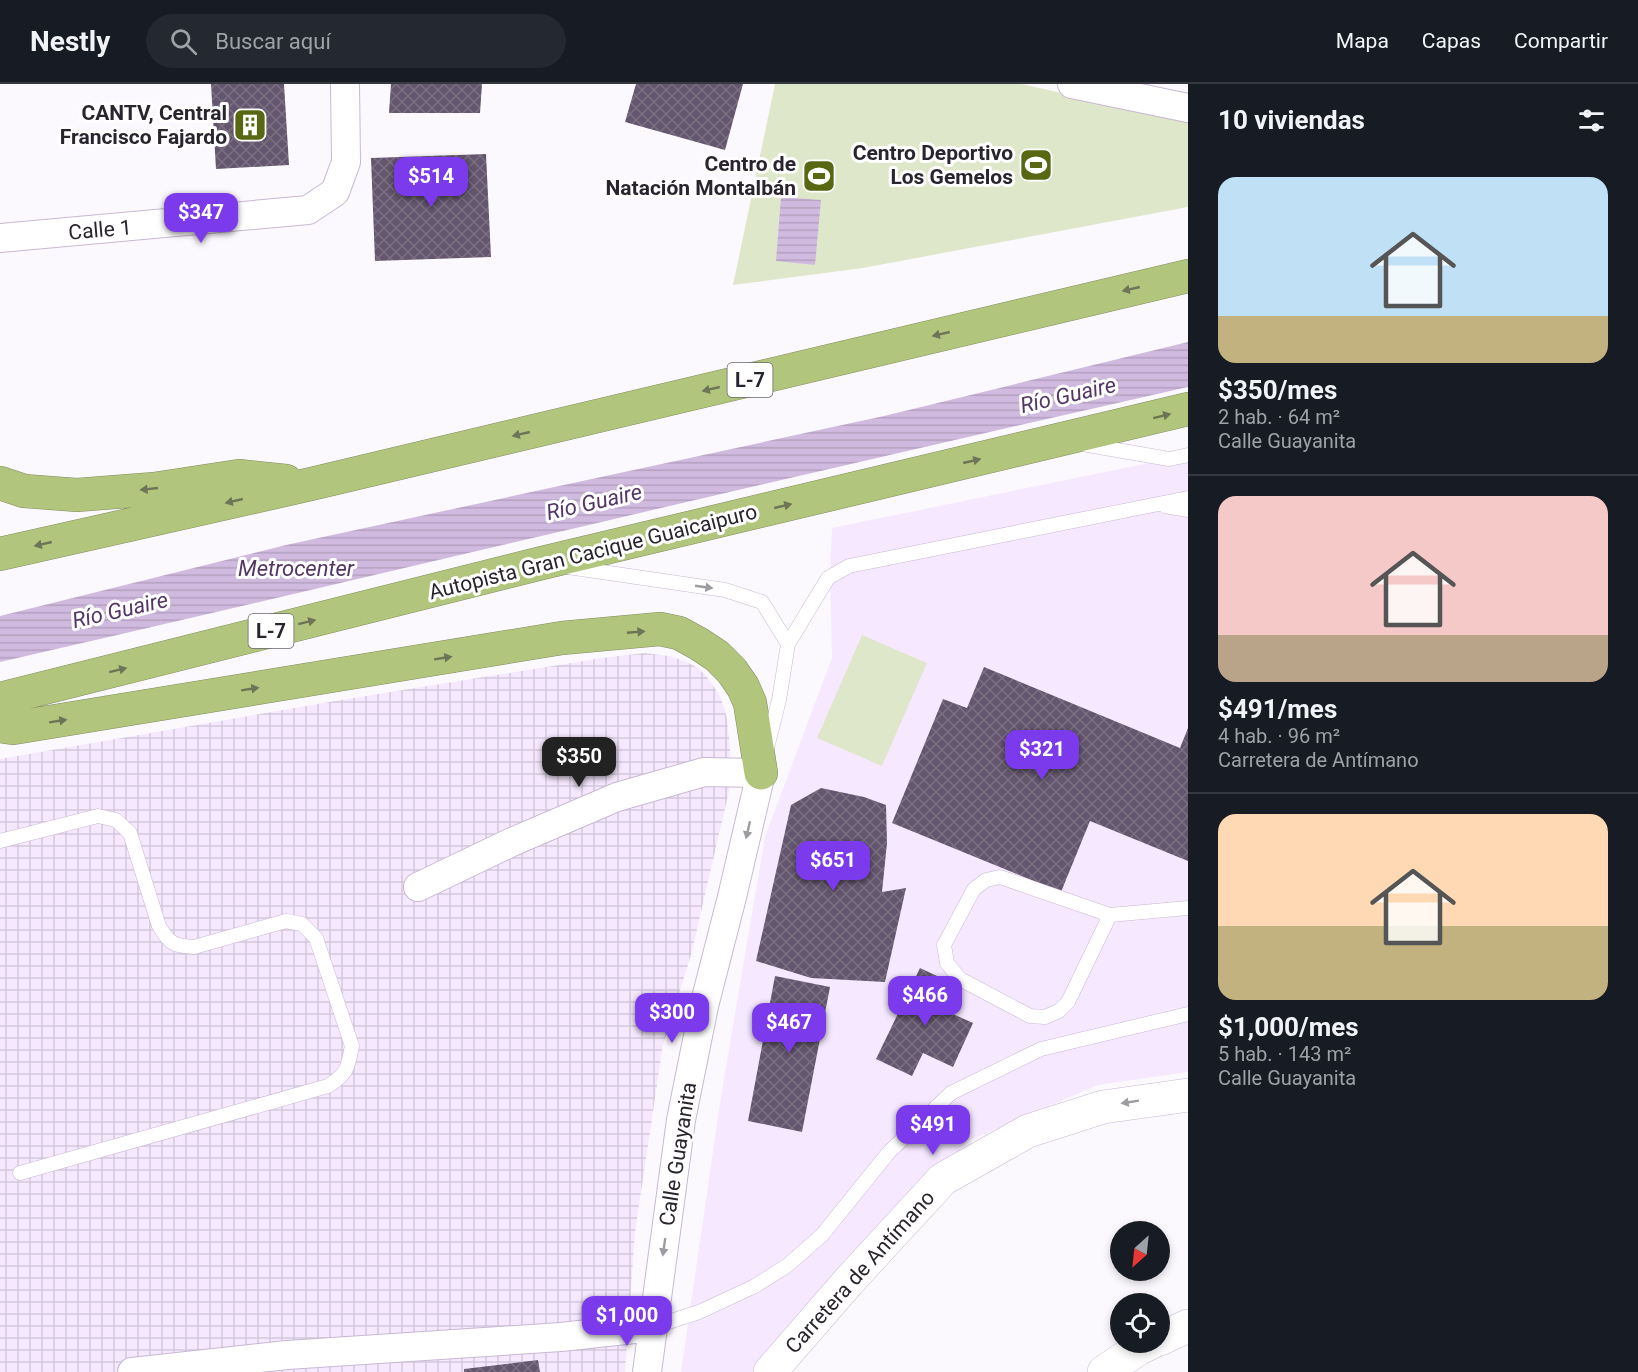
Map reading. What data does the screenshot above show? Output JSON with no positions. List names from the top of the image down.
{
  "streets": {
    "highway": ["L-7", "Autopista Gran Cacique Guaicaipuro"],
    "main road": ["Carretera de Antímano"],
    "street": ["Calle 1", "Calle Guayanita"]
  },
  "one_way": ["Calle Guayanita", "Carretera de Antímano"],
  "water": ["Río Guaire", "Metrocenter"],
  "places": {
    "building": ["CANTV, Central Francisco Fajardo"],
    "sports": ["Centro Deportivo Los Gemelos", "Centro de Natación Montalbán"]
  },
  "north": "bottom left",
  "page": {
    "header": "Nestly",
    "search": "Buscar aquí",
    "nav": ["Mapa", "Capas", "Compartir"],
    "heading": "10 viviendas",
    "list": [
      {
        "name": "$350/mes",
        "note": "2 hab. · 64 m² · Calle Guayanita"
      },
      {
        "name": "$491/mes",
        "note": "4 hab. · 96 m² · Carretera de Antímano"
      },
      {
        "name": "$1,000/mes",
        "note": "5 hab. · 143 m² · Calle Guayanita"
      }
    ],
    "price": [
      "$514",
      "$347",
      "$321",
      "$350",
      "$651",
      "$466",
      "$300",
      "$467",
      "$491",
      "$1,000"
    ]
  }
}
